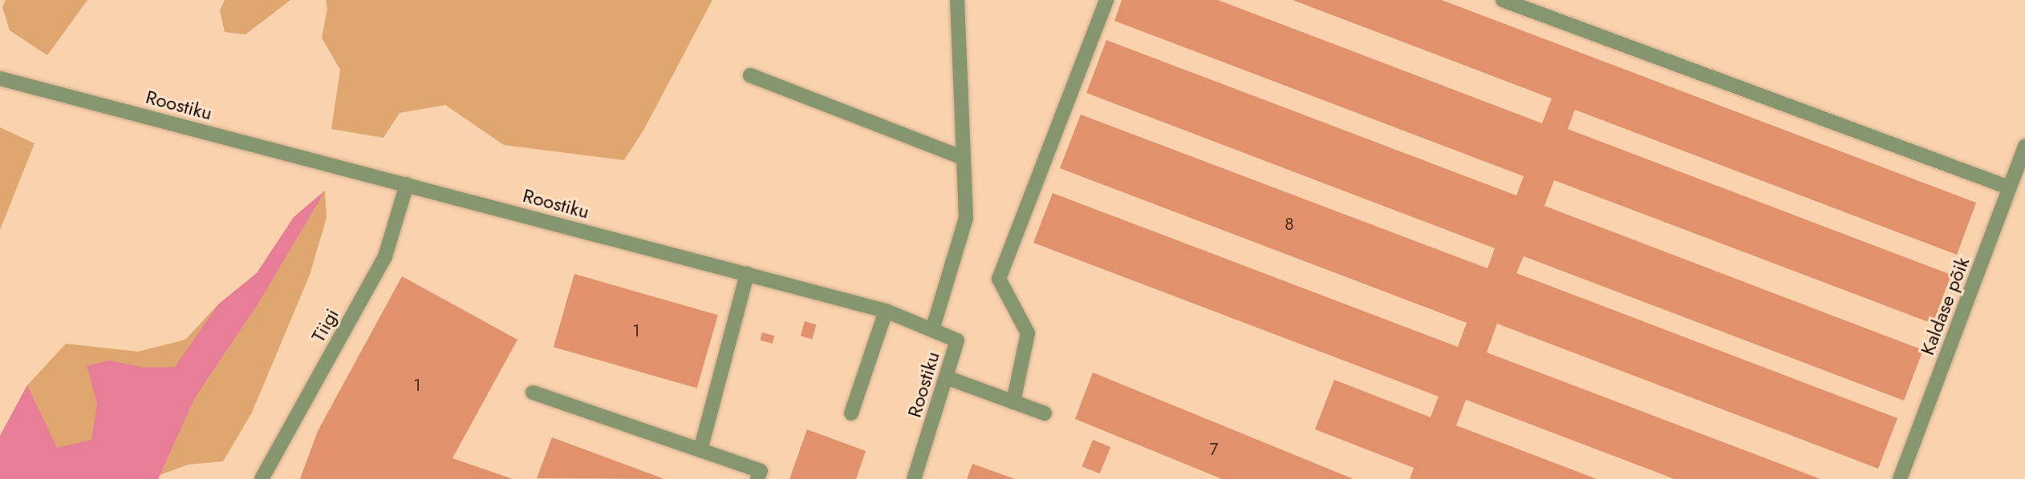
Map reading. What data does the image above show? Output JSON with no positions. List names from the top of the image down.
{
  "streets": {
    "street": ["Roostiku", "Kaldase põik", "Tiigi"]
  },
  "crossings": [
    ["Roostiku", "Tiigi"]
  ],
  "house_numbers": [
    "8",
    "1",
    "1",
    "7"
  ]
}
